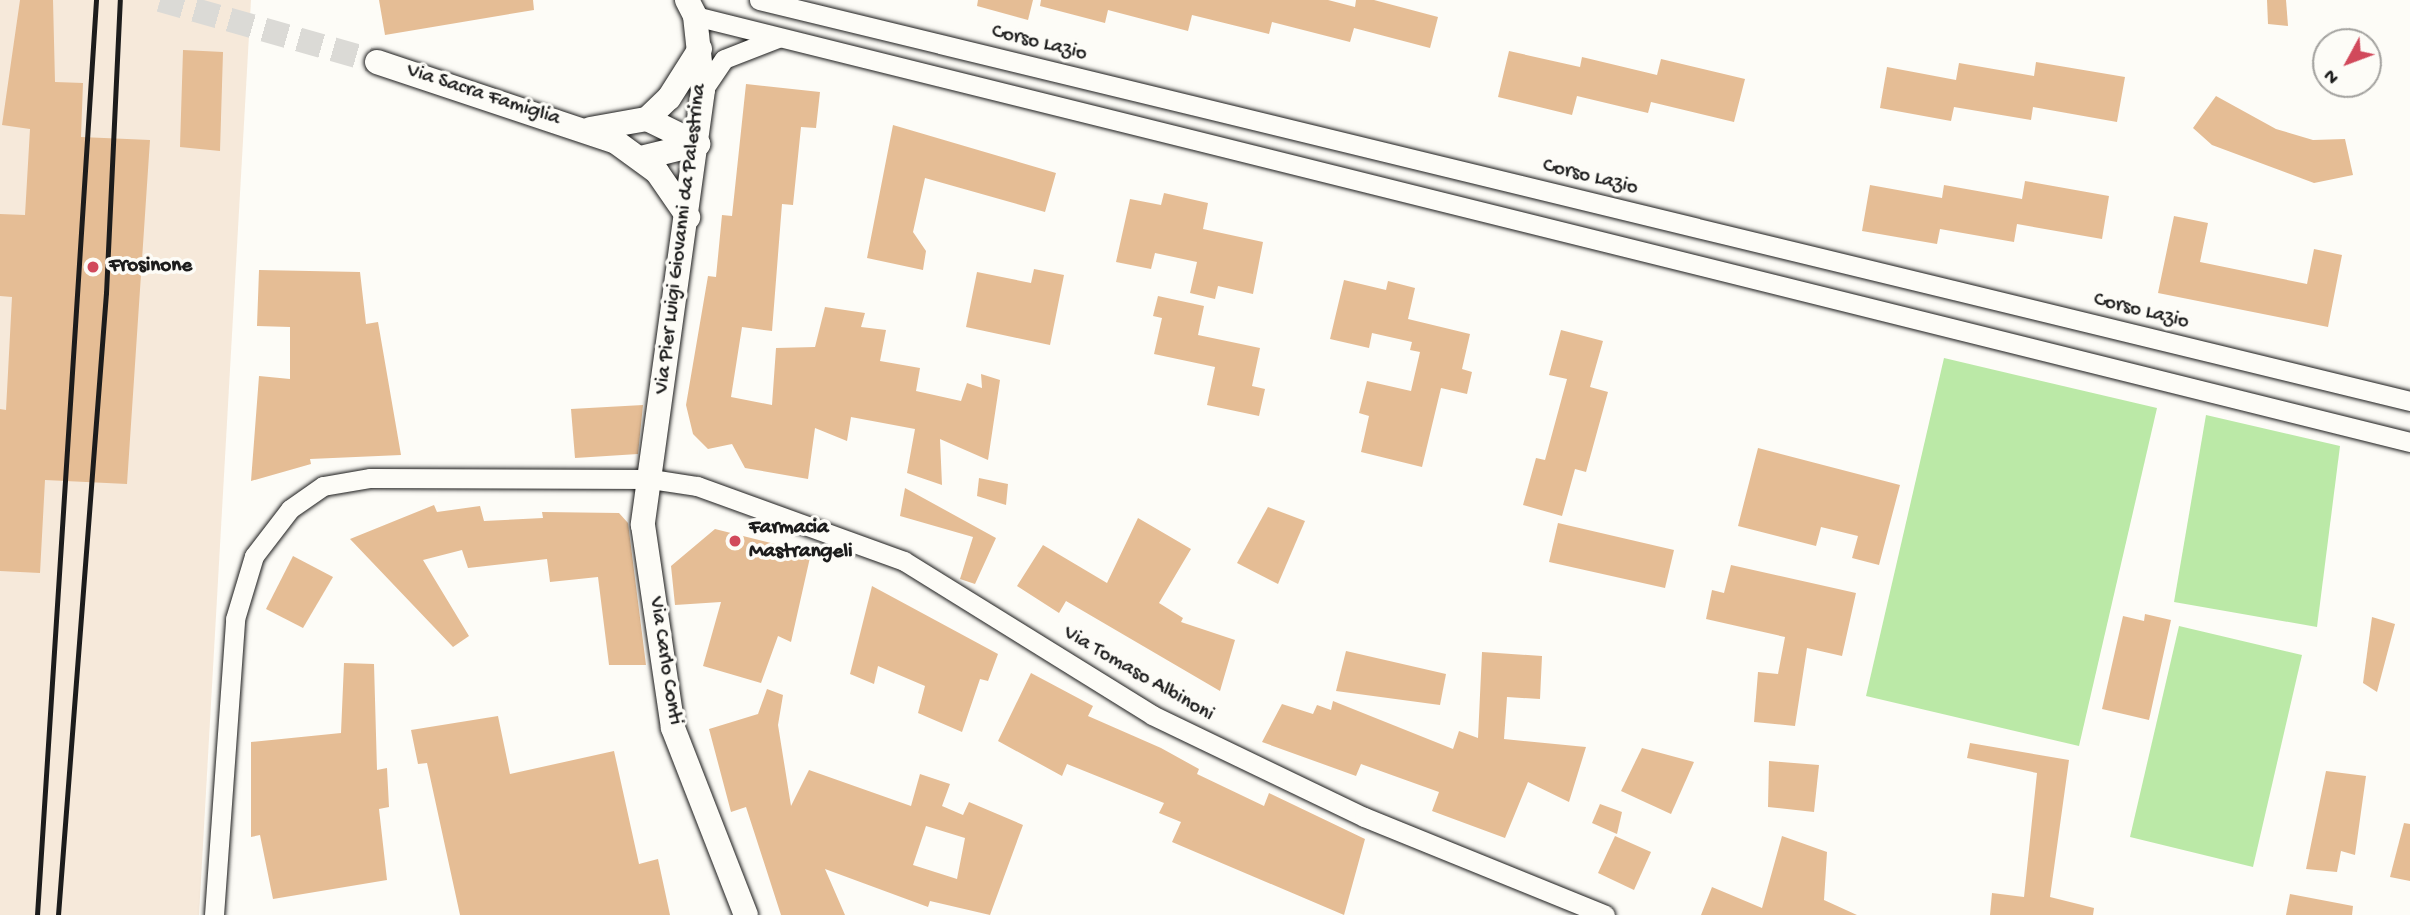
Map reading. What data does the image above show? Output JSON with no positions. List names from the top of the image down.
{
  "streets": {
    "street": [
      "Corso Lazio",
      "Via Sacra Famiglia",
      "Via Pier Luigi Giovanni da Palestrina",
      "Via Carlo Conti",
      "Via Tomaso Albinoni"
    ]
  },
  "crossings": [
    ["Via Pier Luigi Giovanni da Palestrina", "Via Carlo Conti"],
    ["Via Pier Luigi Giovanni da Palestrina", "Via Tomaso Albinoni"],
    ["Via Carlo Conti", "Via Tomaso Albinoni"]
  ],
  "places": ["Frosinone", "Farmacia Mastrangeli"],
  "north": "bottom left"
}
